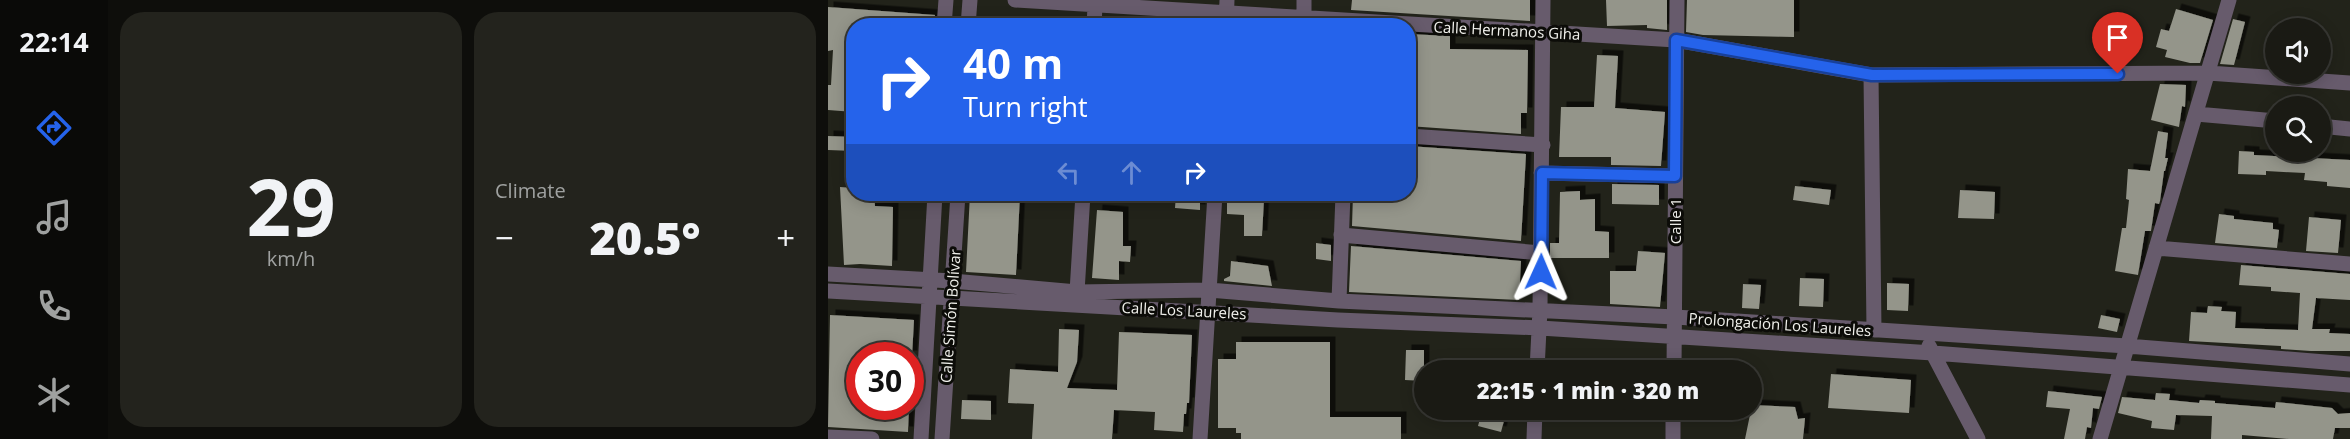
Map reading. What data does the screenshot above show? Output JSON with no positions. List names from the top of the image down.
{
  "streets": {
    "street": [
      "Calle Hermanos Giha",
      "Calle 1",
      "Calle Los Laureles",
      "Calle Simón Bolívar",
      "Prolongación Los Laureles"
    ]
  },
  "crossings": [
    ["Calle Hermanos Giha", "Calle 1"],
    ["Calle 1", "Prolongación Los Laureles"],
    ["Calle Los Laureles", "Calle Simón Bolívar"],
    ["Calle Los Laureles", "Prolongación Los Laureles"]
  ],
  "page": {
    "tabs": "22:14",
    "tile": [
      ["29", "km/h"],
      "Climate"
    ],
    "turn": ["40 m", "Turn right"],
    "heat": ["−", "20.5°", "+"],
    "limit": "30",
    "trip": "22:15 · 1 min · 320 m"
  }
}
